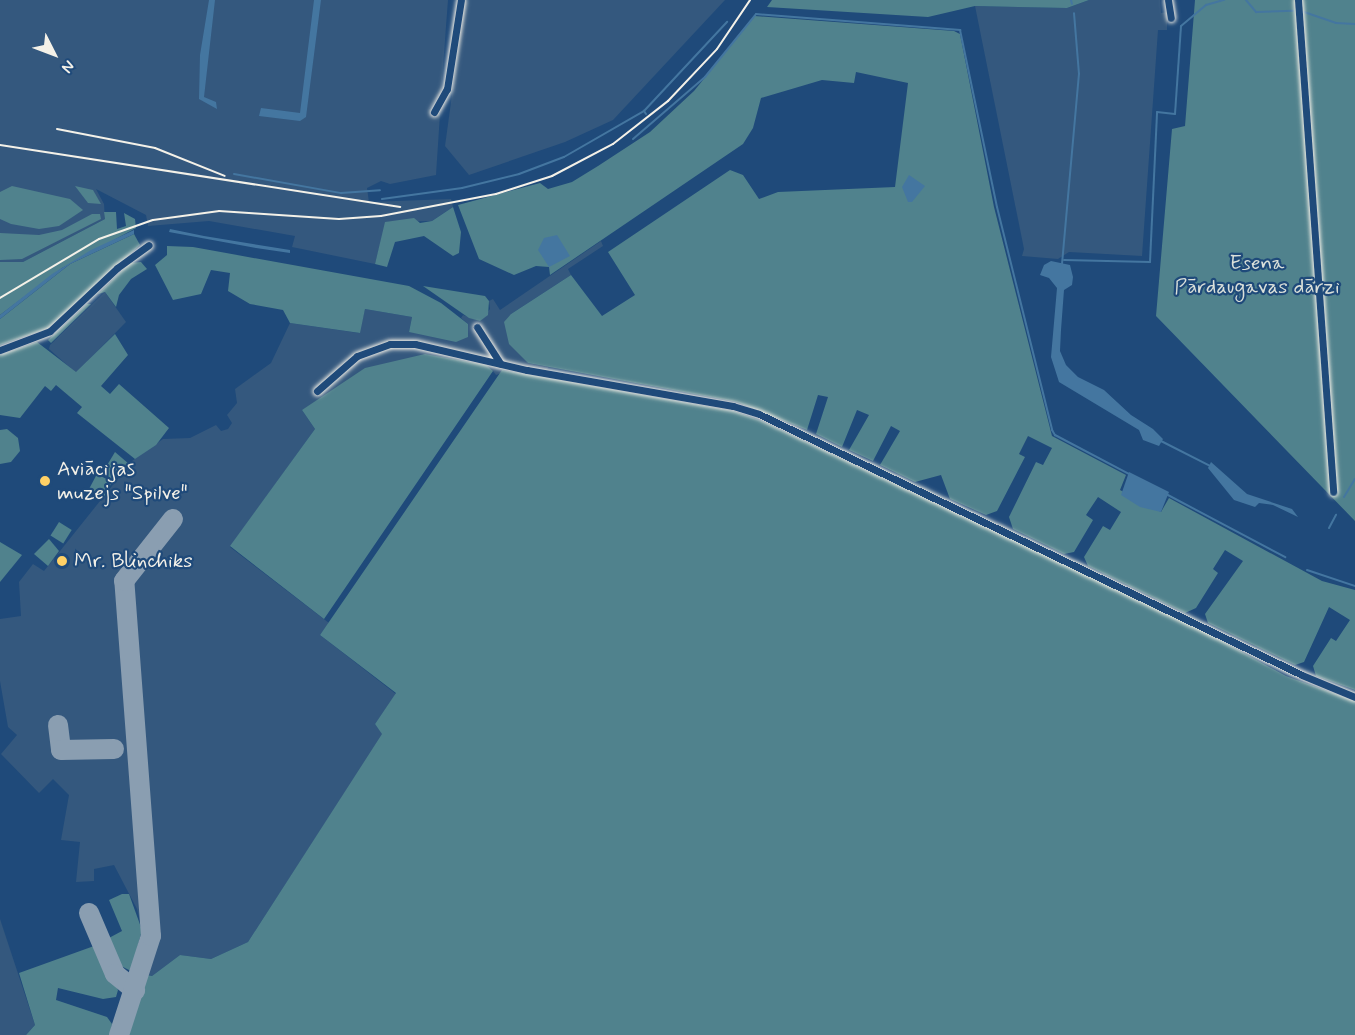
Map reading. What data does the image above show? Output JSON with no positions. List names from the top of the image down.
{
  "parks": ["Esena Pārdaugavas dārzi"],
  "places": ["Aviācijas muzejs \"Spilve\"", "Mr. Blinchiks"],
  "north": "bottom right"
}
